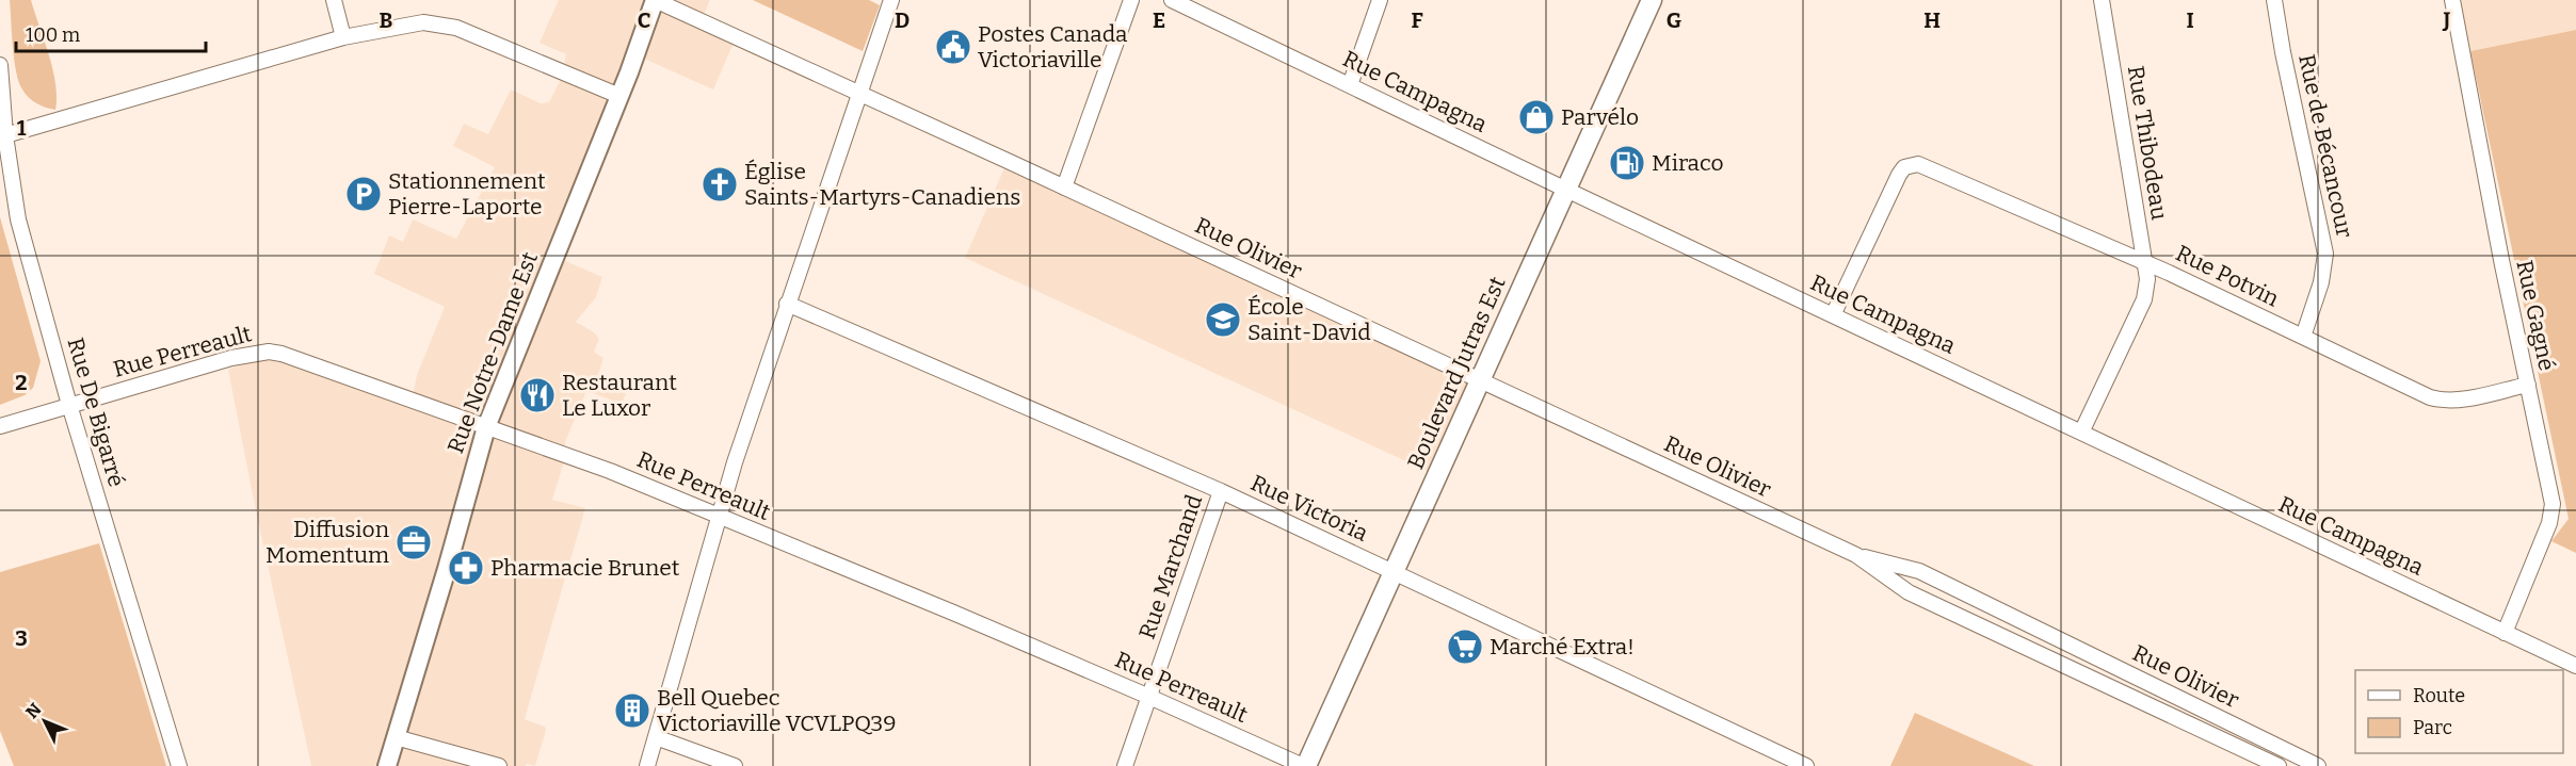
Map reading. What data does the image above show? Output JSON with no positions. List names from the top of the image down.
{
  "streets": {
    "main road": ["Boulevard Jutras Est"],
    "street": [
      "Rue Campagna",
      "Rue Thibodeau",
      "Rue de Bécancour",
      "Rue Olivier",
      "Rue Potvin",
      "Rue Gagné",
      "Rue Perreault",
      "Rue Notre-Dame Est",
      "Rue De Bigarré",
      "Rue Victoria",
      "Rue Marchand"
    ]
  },
  "crossings": [
    ["Rue Campagna", "Rue Thibodeau"],
    ["Rue Campagna", "Rue Potvin"],
    ["Rue Campagna", "Rue Gagné"],
    ["Rue Campagna", "Boulevard Jutras Est"],
    ["Rue Thibodeau", "Rue Potvin"],
    ["Rue de Bécancour", "Rue Potvin"],
    ["Rue Olivier", "Rue Notre-Dame Est"],
    ["Rue Olivier", "Boulevard Jutras Est"],
    ["Rue Potvin", "Rue Gagné"],
    ["Rue Perreault", "Rue Notre-Dame Est"],
    ["Rue Perreault", "Boulevard Jutras Est"],
    ["Rue Perreault", "Rue De Bigarré"],
    ["Rue Perreault", "Rue Marchand"],
    ["Boulevard Jutras Est", "Rue Victoria"],
    ["Rue Victoria", "Rue Marchand"]
  ],
  "places": {
    "public building": ["Postes Canada Victoriaville"],
    "shop": ["Parvélo"],
    "fuel station": ["Miraco"],
    "church": ["Église Saints-Martyrs-Canadiens"],
    "parking": ["Stationnement Pierre-Laporte"],
    "school or university": ["École Saint-David"],
    "restaurant": ["Restaurant Le Luxor"],
    "office": ["Diffusion Momentum"],
    "pharmacy": ["Pharmacie Brunet"],
    "supermarket": ["Marché Extra!"],
    "building": ["Bell Quebec Victoriaville VCVLPQ39"]
  },
  "legend": ["Route", "Parc"],
  "scale_bar": "100 m",
  "north": "top left",
  "grid": {
    "columns": [
      "B",
      "C",
      "D",
      "E",
      "F",
      "G",
      "H",
      "I",
      "J"
    ],
    "rows": ["1", "2", "3"]
  }
}
